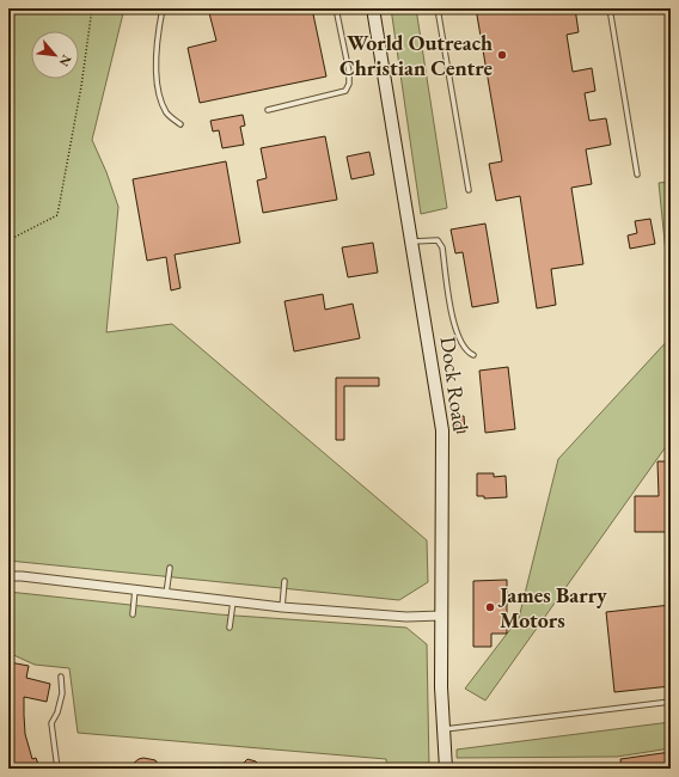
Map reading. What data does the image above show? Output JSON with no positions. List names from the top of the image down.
{
  "streets": {
    "main road": ["Dock Road"]
  },
  "places": ["World Outreach Christian Centre", "James Barry Motors"],
  "north": "bottom right"
}
